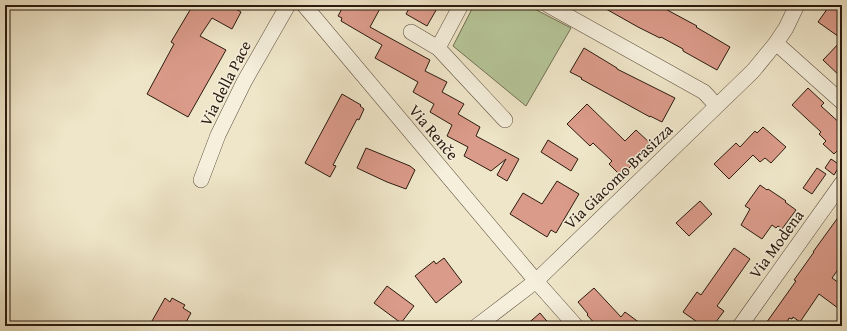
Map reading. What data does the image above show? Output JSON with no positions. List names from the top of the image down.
{
  "streets": {
    "street": [
      "Via della Pace",
      "Via Renče",
      "Via Giacomo Brasizza",
      "Via Modena"
    ]
  },
  "crossings": [
    ["Via Renče", "Via Giacomo Brasizza"]
  ]
}
